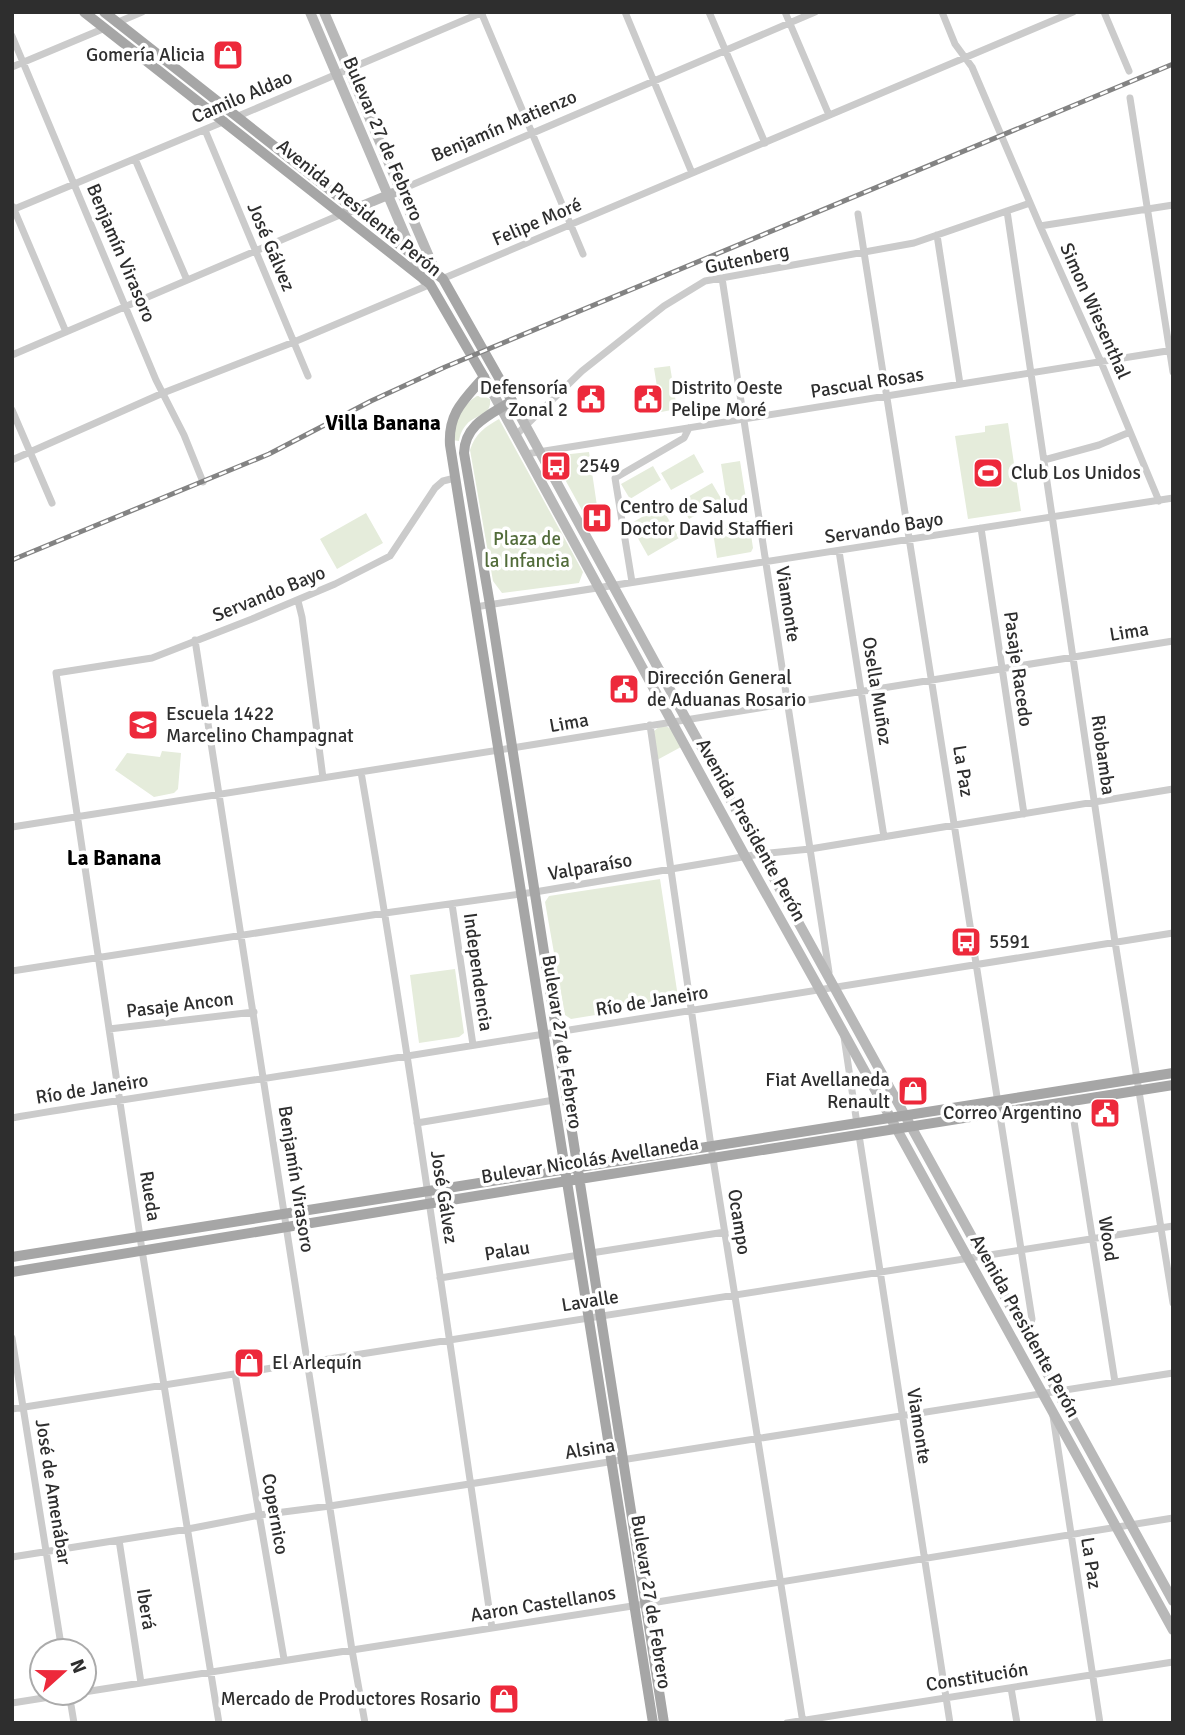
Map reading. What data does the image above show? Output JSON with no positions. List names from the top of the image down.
{
  "streets": {
    "main road": [
      "Benjamín Matienzo",
      "Bulevar 27 de Febrero",
      "Avenida Presidente Perón",
      "Bulevar Nicolás Avellaneda"
    ],
    "street": [
      "Camilo Aldao",
      "Felipe Moré",
      "José Gálvez",
      "Benjamín Virasoro",
      "Gutenberg",
      "Simon Wiesenthal",
      "Pascual Rosas",
      "Servando Bayo",
      "Viamonte",
      "Lima",
      "Pasaje Racedo",
      "Osella Muñoz",
      "Riobamba",
      "La Paz",
      "Valparaíso",
      "Independencia",
      "Río de Janeiro",
      "Pasaje Ancon",
      "Rueda",
      "Ocampo",
      "Wood",
      "Palau",
      "Lavalle",
      "Alsina",
      "José de Amenábar",
      "Copernico",
      "Aaron Castellanos",
      "Iberá",
      "Constitución"
    ]
  },
  "crossings": [
    ["Camilo Aldao", "Bulevar 27 de Febrero"],
    ["Camilo Aldao", "Avenida Presidente Perón"],
    ["Camilo Aldao", "José Gálvez"],
    ["Camilo Aldao", "Benjamín Virasoro"],
    ["Benjamín Matienzo", "Bulevar 27 de Febrero"],
    ["Benjamín Matienzo", "Avenida Presidente Perón"],
    ["Benjamín Matienzo", "José Gálvez"],
    ["Benjamín Matienzo", "Benjamín Virasoro"],
    ["Bulevar 27 de Febrero", "Avenida Presidente Perón"],
    ["Bulevar 27 de Febrero", "Felipe Moré"],
    ["Bulevar 27 de Febrero", "Servando Bayo"],
    ["Bulevar 27 de Febrero", "Lima"],
    ["Bulevar 27 de Febrero", "Valparaíso"],
    ["Bulevar 27 de Febrero", "Río de Janeiro"],
    ["Bulevar 27 de Febrero", "Bulevar Nicolás Avellaneda"],
    ["Bulevar 27 de Febrero", "Palau"],
    ["Bulevar 27 de Febrero", "Lavalle"],
    ["Bulevar 27 de Febrero", "Alsina"],
    ["Bulevar 27 de Febrero", "Aaron Castellanos"],
    ["Avenida Presidente Perón", "Felipe Moré"],
    ["Avenida Presidente Perón", "Gutenberg"],
    ["Avenida Presidente Perón", "Pascual Rosas"],
    ["Avenida Presidente Perón", "Servando Bayo"],
    ["Avenida Presidente Perón", "Viamonte"],
    ["Avenida Presidente Perón", "Lima"],
    ["Avenida Presidente Perón", "La Paz"],
    ["Avenida Presidente Perón", "Valparaíso"],
    ["Avenida Presidente Perón", "Río de Janeiro"],
    ["Avenida Presidente Perón", "Bulevar Nicolás Avellaneda"],
    ["Avenida Presidente Perón", "Lavalle"],
    ["Avenida Presidente Perón", "Alsina"],
    ["Avenida Presidente Perón", "Aaron Castellanos"],
    ["Felipe Moré", "José Gálvez"],
    ["Felipe Moré", "Benjamín Virasoro"],
    ["Felipe Moré", "Simon Wiesenthal"],
    ["José Gálvez", "Lima"],
    ["José Gálvez", "Valparaíso"],
    ["José Gálvez", "Río de Janeiro"],
    ["José Gálvez", "Bulevar Nicolás Avellaneda"],
    ["José Gálvez", "Palau"],
    ["José Gálvez", "Lavalle"],
    ["José Gálvez", "Alsina"],
    ["José Gálvez", "Aaron Castellanos"],
    ["Benjamín Virasoro", "Servando Bayo"],
    ["Benjamín Virasoro", "Lima"],
    ["Benjamín Virasoro", "Valparaíso"],
    ["Benjamín Virasoro", "Río de Janeiro"],
    ["Benjamín Virasoro", "Pasaje Ancon"],
    ["Benjamín Virasoro", "Bulevar Nicolás Avellaneda"],
    ["Benjamín Virasoro", "Lavalle"],
    ["Benjamín Virasoro", "Alsina"],
    ["Benjamín Virasoro", "Aaron Castellanos"],
    ["Gutenberg", "Simon Wiesenthal"],
    ["Gutenberg", "Viamonte"],
    ["Gutenberg", "Riobamba"],
    ["Gutenberg", "La Paz"],
    ["Simon Wiesenthal", "Pascual Rosas"],
    ["Simon Wiesenthal", "Servando Bayo"],
    ["Pascual Rosas", "Viamonte"],
    ["Pascual Rosas", "Riobamba"],
    ["Pascual Rosas", "La Paz"],
    ["Servando Bayo", "Viamonte"],
    ["Servando Bayo", "Pasaje Racedo"],
    ["Servando Bayo", "Osella Muñoz"],
    ["Servando Bayo", "Riobamba"],
    ["Servando Bayo", "La Paz"],
    ["Servando Bayo", "Rueda"],
    ["Viamonte", "Lima"],
    ["Viamonte", "Valparaíso"],
    ["Viamonte", "Bulevar Nicolás Avellaneda"],
    ["Viamonte", "Lavalle"],
    ["Viamonte", "Alsina"],
    ["Viamonte", "Aaron Castellanos"],
    ["Viamonte", "Constitución"],
    ["Lima", "Pasaje Racedo"],
    ["Lima", "Osella Muñoz"],
    ["Lima", "Riobamba"],
    ["Lima", "La Paz"],
    ["Lima", "Rueda"],
    ["Lima", "Ocampo"],
    ["Pasaje Racedo", "Valparaíso"],
    ["Osella Muñoz", "Valparaíso"],
    ["Riobamba", "Valparaíso"],
    ["Riobamba", "Río de Janeiro"],
    ["Riobamba", "Bulevar Nicolás Avellaneda"],
    ["Riobamba", "Lavalle"],
    ["La Paz", "Valparaíso"],
    ["La Paz", "Río de Janeiro"],
    ["La Paz", "Bulevar Nicolás Avellaneda"],
    ["La Paz", "Lavalle"],
    ["La Paz", "Aaron Castellanos"],
    ["La Paz", "Constitución"],
    ["Valparaíso", "Independencia"],
    ["Valparaíso", "Rueda"],
    ["Valparaíso", "Ocampo"],
    ["Independencia", "Río de Janeiro"],
    ["Río de Janeiro", "Rueda"],
    ["Río de Janeiro", "Ocampo"],
    ["Pasaje Ancon", "Rueda"],
    ["Bulevar Nicolás Avellaneda", "Rueda"],
    ["Bulevar Nicolás Avellaneda", "Ocampo"],
    ["Bulevar Nicolás Avellaneda", "Wood"],
    ["Rueda", "Lavalle"],
    ["Rueda", "Alsina"],
    ["Rueda", "Aaron Castellanos"],
    ["Ocampo", "Lavalle"],
    ["Ocampo", "Alsina"],
    ["Ocampo", "Aaron Castellanos"],
    ["Ocampo", "Constitución"],
    ["Wood", "Lavalle"],
    ["Wood", "Alsina"],
    ["Lavalle", "José de Amenábar"],
    ["Lavalle", "Copernico"],
    ["Alsina", "José de Amenábar"],
    ["Alsina", "Copernico"],
    ["Alsina", "Iberá"],
    ["Copernico", "Aaron Castellanos"],
    ["Aaron Castellanos", "Iberá"]
  ],
  "districts": ["Villa Banana", "La Banana"],
  "parks": ["Plaza de la Infancia"],
  "places": {
    "shop": [
      "Gomería Alicia",
      "Fiat Avellaneda Renault",
      "El Arlequín",
      "Mercado de Productores Rosario"
    ],
    "public building": [
      "Defensoría Zonal 2",
      "Distrito Oeste Pelipe Moré",
      "Dirección General de Aduanas Rosario",
      "Correo Argentino"
    ],
    "bus stop": ["2549", "5591"],
    "sports": ["Club Los Unidos"],
    "hospital": ["Centro de Salud Doctor David Staffieri"],
    "school or university": ["Escuela 1422 Marcelino Champagnat"]
  },
  "north": "right"
}
